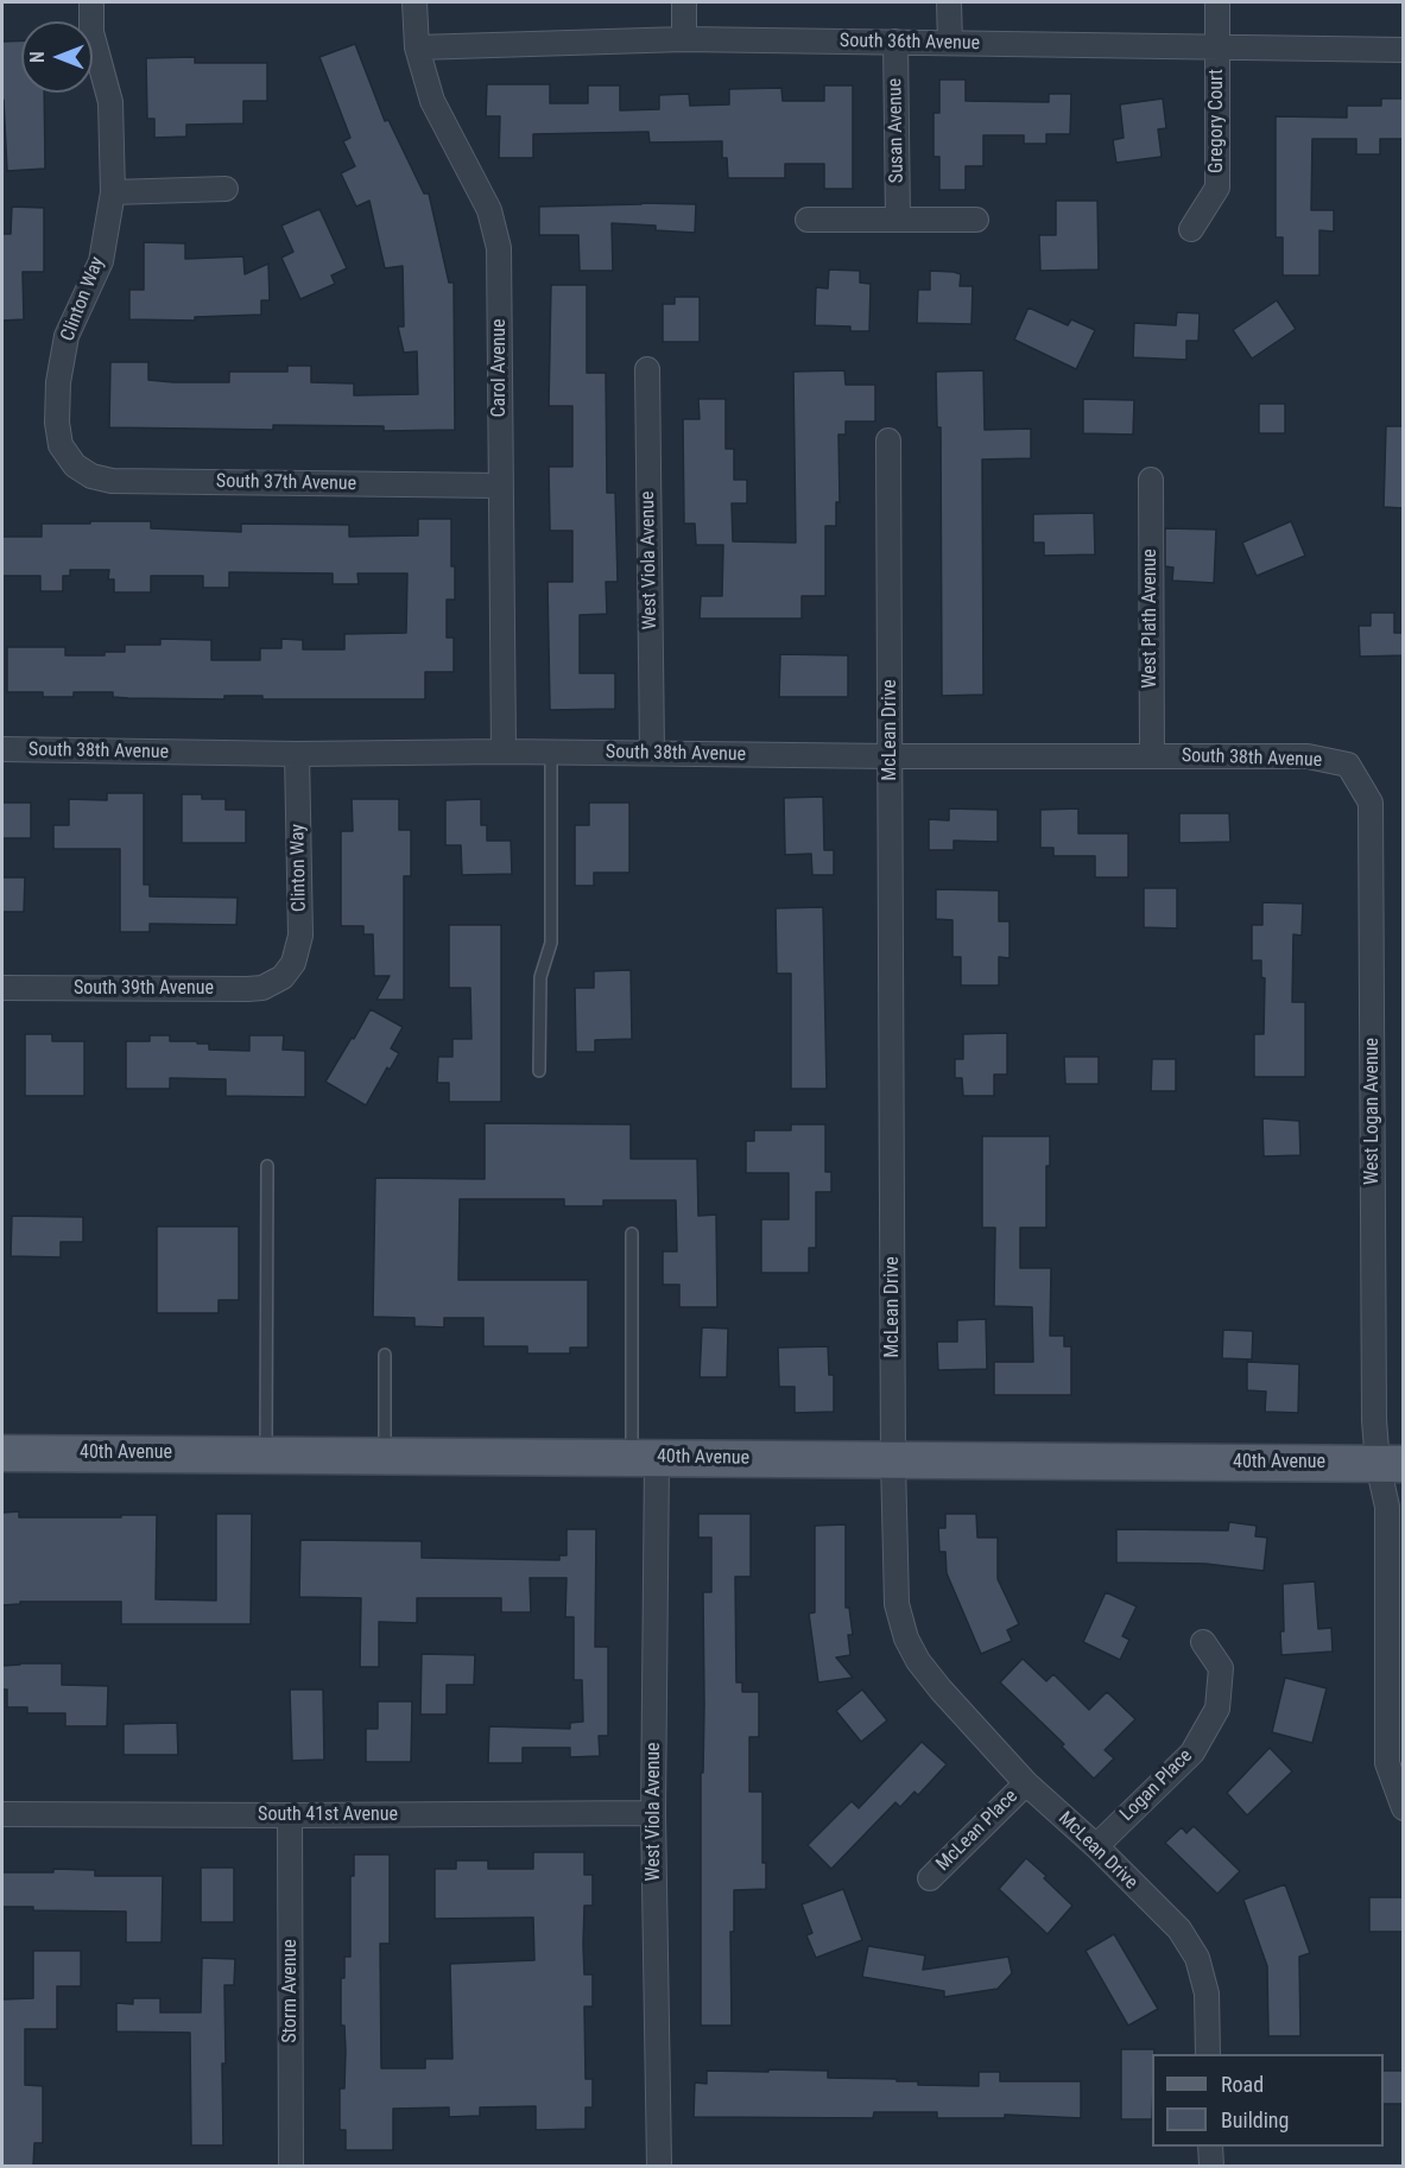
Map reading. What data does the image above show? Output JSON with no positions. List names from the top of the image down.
{
  "streets": {
    "main road": ["40th Avenue"],
    "street": [
      "South 36th Avenue",
      "Gregory Court",
      "Susan Avenue",
      "Clinton Way",
      "Carol Avenue",
      "South 37th Avenue",
      "West Viola Avenue",
      "West Plath Avenue",
      "McLean Drive",
      "South 38th Avenue",
      "South 39th Avenue",
      "West Logan Avenue",
      "Logan Place",
      "South 41st Avenue",
      "McLean Place",
      "Storm Avenue"
    ]
  },
  "crossings": [
    ["South 36th Avenue", "Gregory Court"],
    ["South 36th Avenue", "Susan Avenue"],
    ["South 36th Avenue", "Carol Avenue"],
    ["Clinton Way", "South 37th Avenue"],
    ["Clinton Way", "South 38th Avenue"],
    ["Clinton Way", "South 39th Avenue"],
    ["Carol Avenue", "South 37th Avenue"],
    ["Carol Avenue", "South 38th Avenue"],
    ["West Viola Avenue", "South 38th Avenue"],
    ["West Viola Avenue", "40th Avenue"],
    ["West Viola Avenue", "South 41st Avenue"],
    ["West Plath Avenue", "South 38th Avenue"],
    ["McLean Drive", "South 38th Avenue"],
    ["McLean Drive", "40th Avenue"],
    ["McLean Drive", "Logan Place"],
    ["McLean Drive", "McLean Place"],
    ["South 38th Avenue", "West Logan Avenue"],
    ["West Logan Avenue", "40th Avenue"],
    ["South 41st Avenue", "Storm Avenue"]
  ],
  "legend": ["Road", "Building"],
  "north": "left"
}
